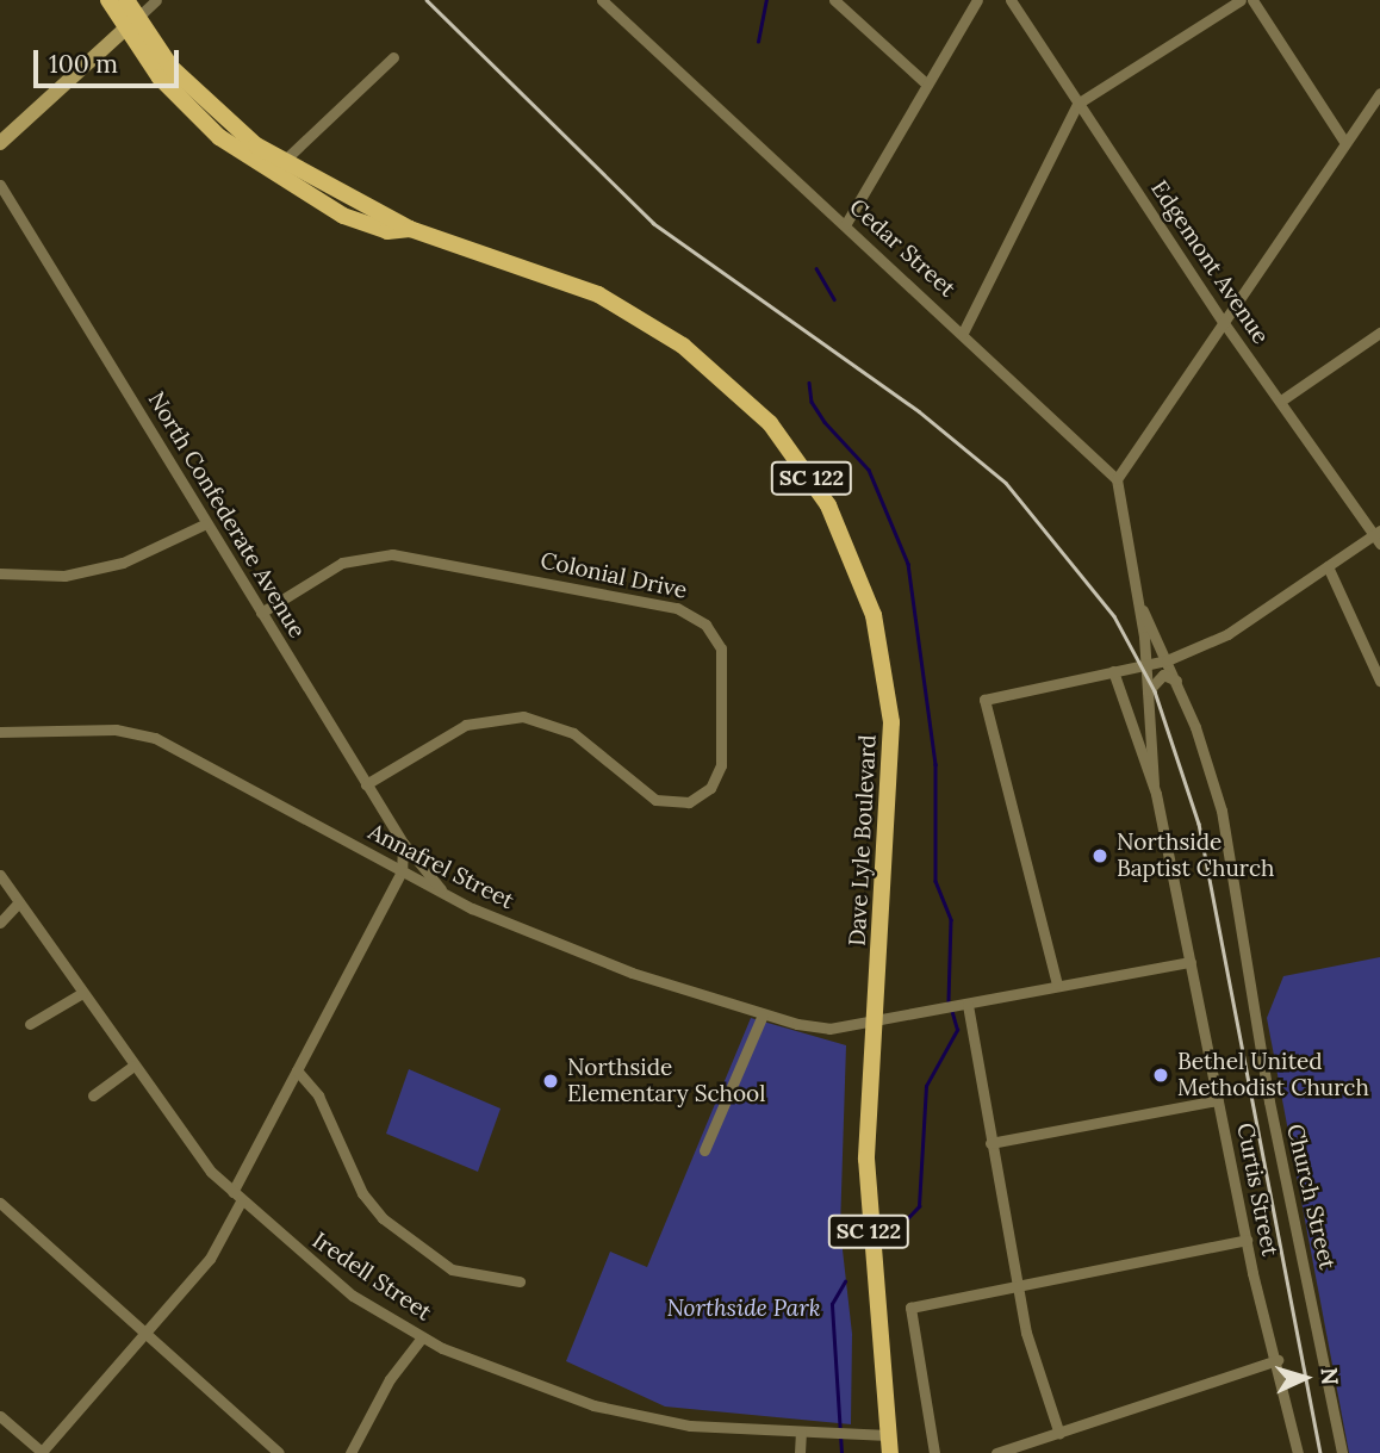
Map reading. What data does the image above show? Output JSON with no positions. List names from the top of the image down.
{
  "streets": {
    "main road": ["SC 122", "Dave Lyle Boulevard"],
    "street": [
      "Cedar Street",
      "Edgemont Avenue",
      "North Confederate Avenue",
      "Colonial Drive",
      "Annafrel Street",
      "Curtis Street",
      "Church Street",
      "Iredell Street"
    ]
  },
  "crossings": [
    ["Cedar Street", "Curtis Street"],
    ["North Confederate Avenue", "Colonial Drive"],
    ["North Confederate Avenue", "Annafrel Street"],
    ["Dave Lyle Boulevard", "Annafrel Street"],
    ["Dave Lyle Boulevard", "Iredell Street"],
    ["Annafrel Street", "Curtis Street"],
    ["Curtis Street", "Church Street"]
  ],
  "parks": ["Northside Park"],
  "places": ["Northside Baptist Church", "Bethel United Methodist Church", "Northside Elementary School"],
  "scale_bar": "100 m",
  "north": "right"
}
